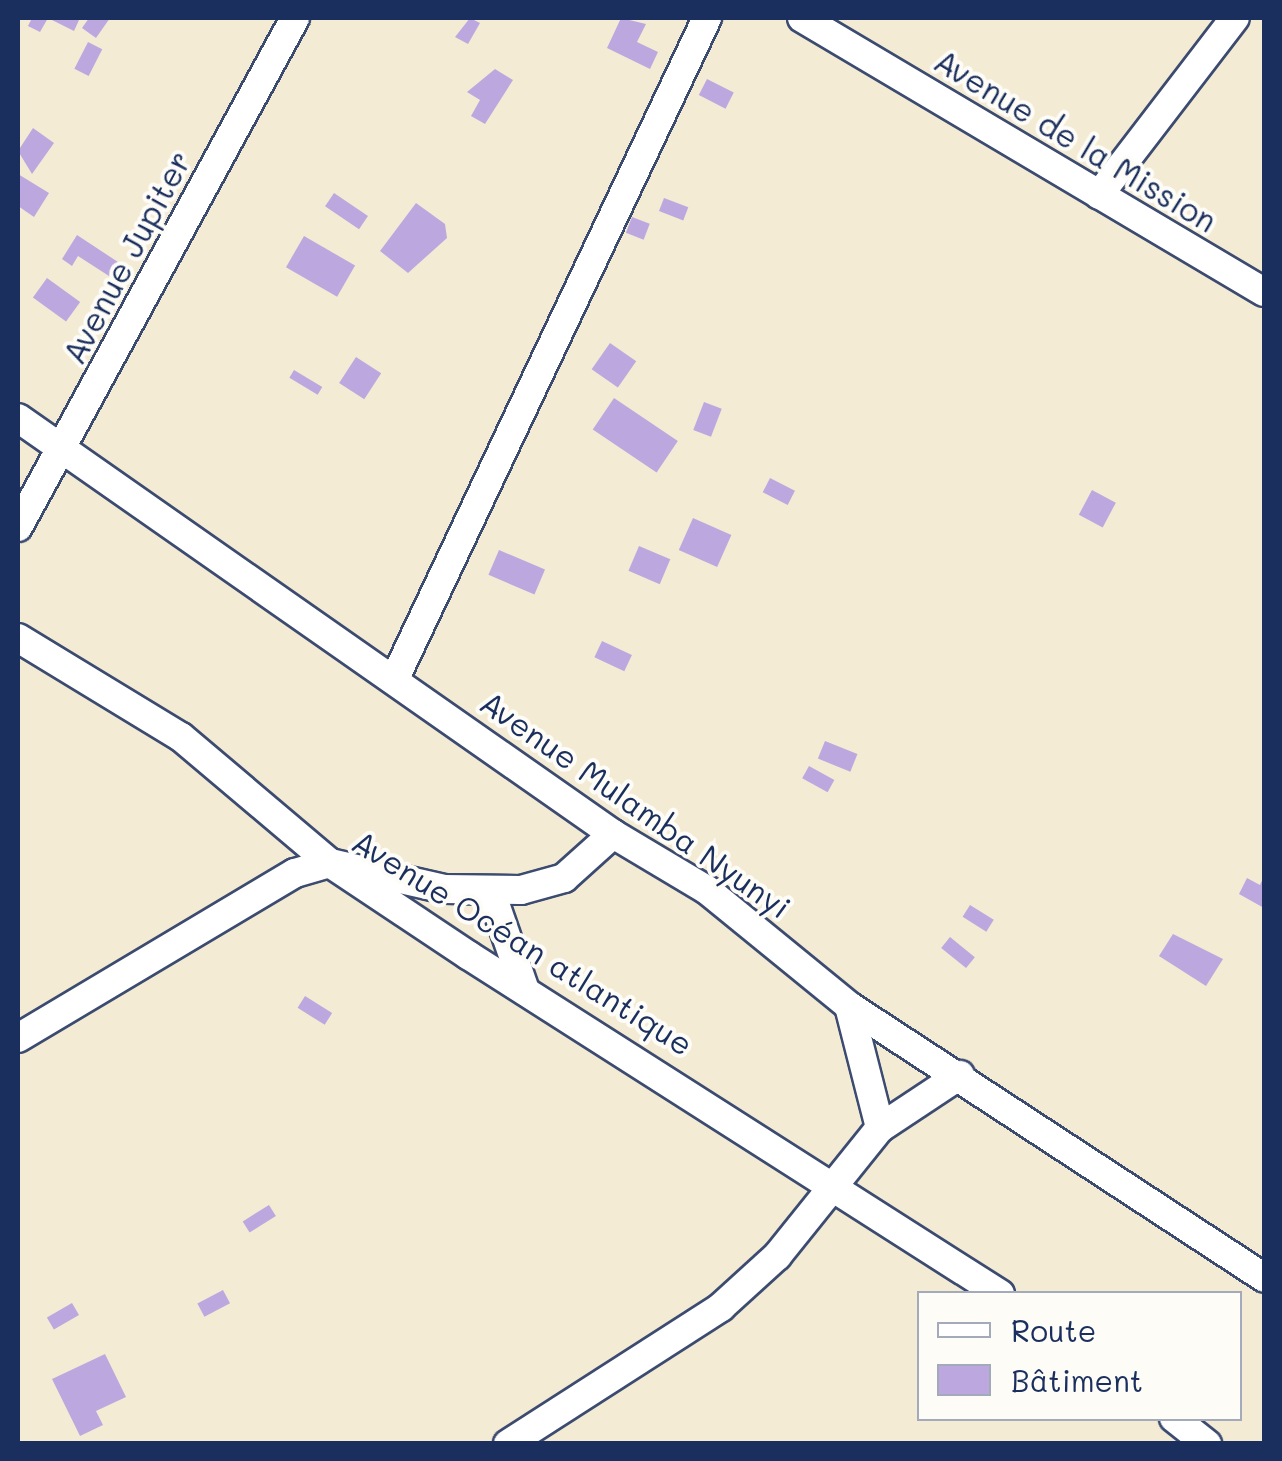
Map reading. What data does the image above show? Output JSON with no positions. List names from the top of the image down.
{
  "streets": {
    "street": [
      "Avenue de la Mission",
      "Avenue Jupiter",
      "Avenue Mulamba Nyunyi",
      "Avenue Océan atlantique"
    ]
  },
  "crossings": [
    ["Avenue Jupiter", "Avenue Mulamba Nyunyi"]
  ],
  "legend": ["Route", "Bâtiment"]
}
